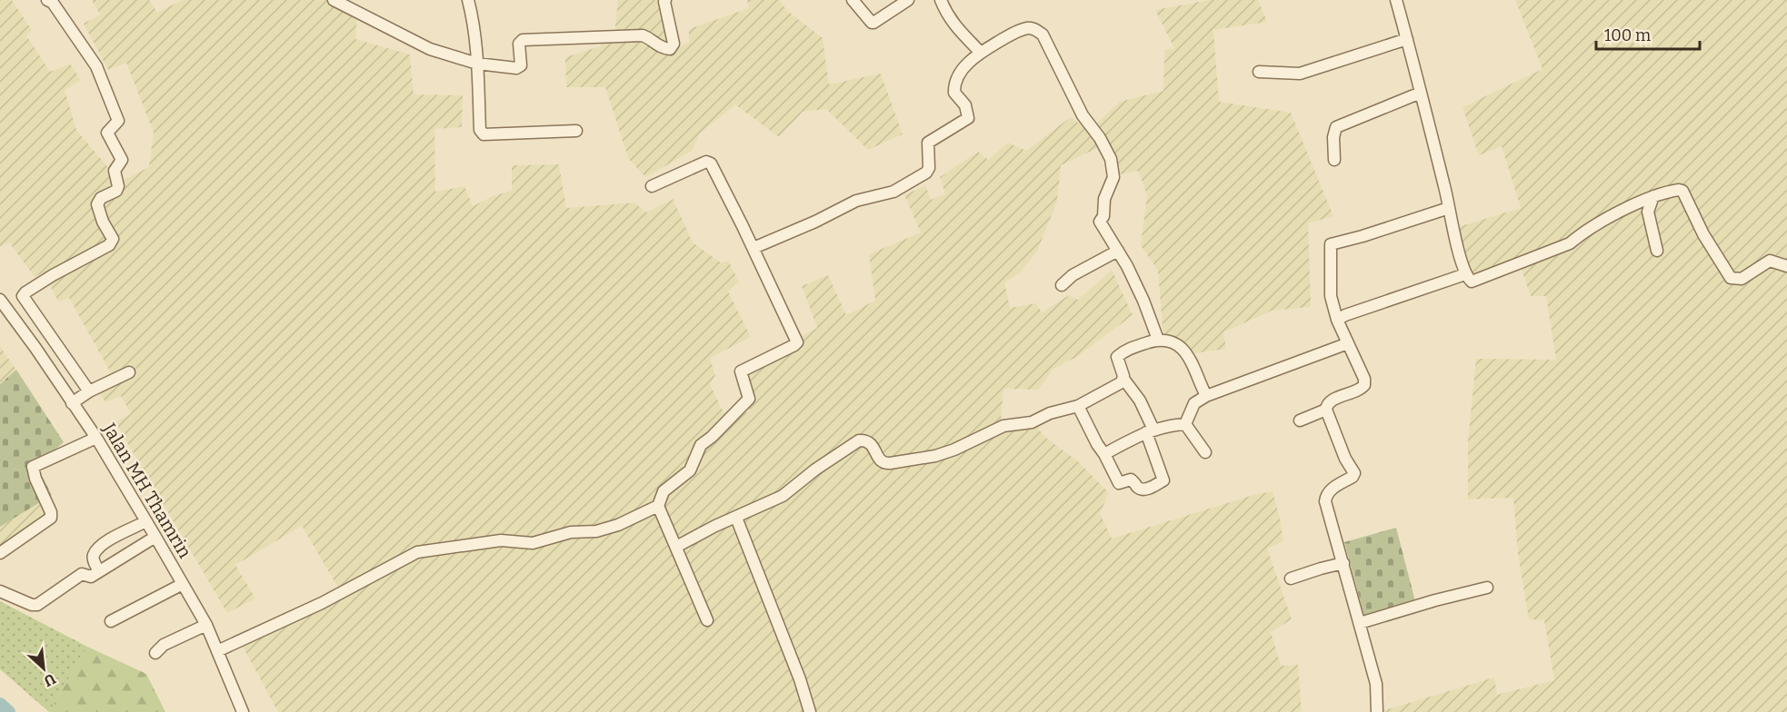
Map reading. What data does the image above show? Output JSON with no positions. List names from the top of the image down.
{
  "streets": {
    "street": ["Jalan MH Thamrin"]
  },
  "scale_bar": "100 m",
  "north": "bottom right"
}
